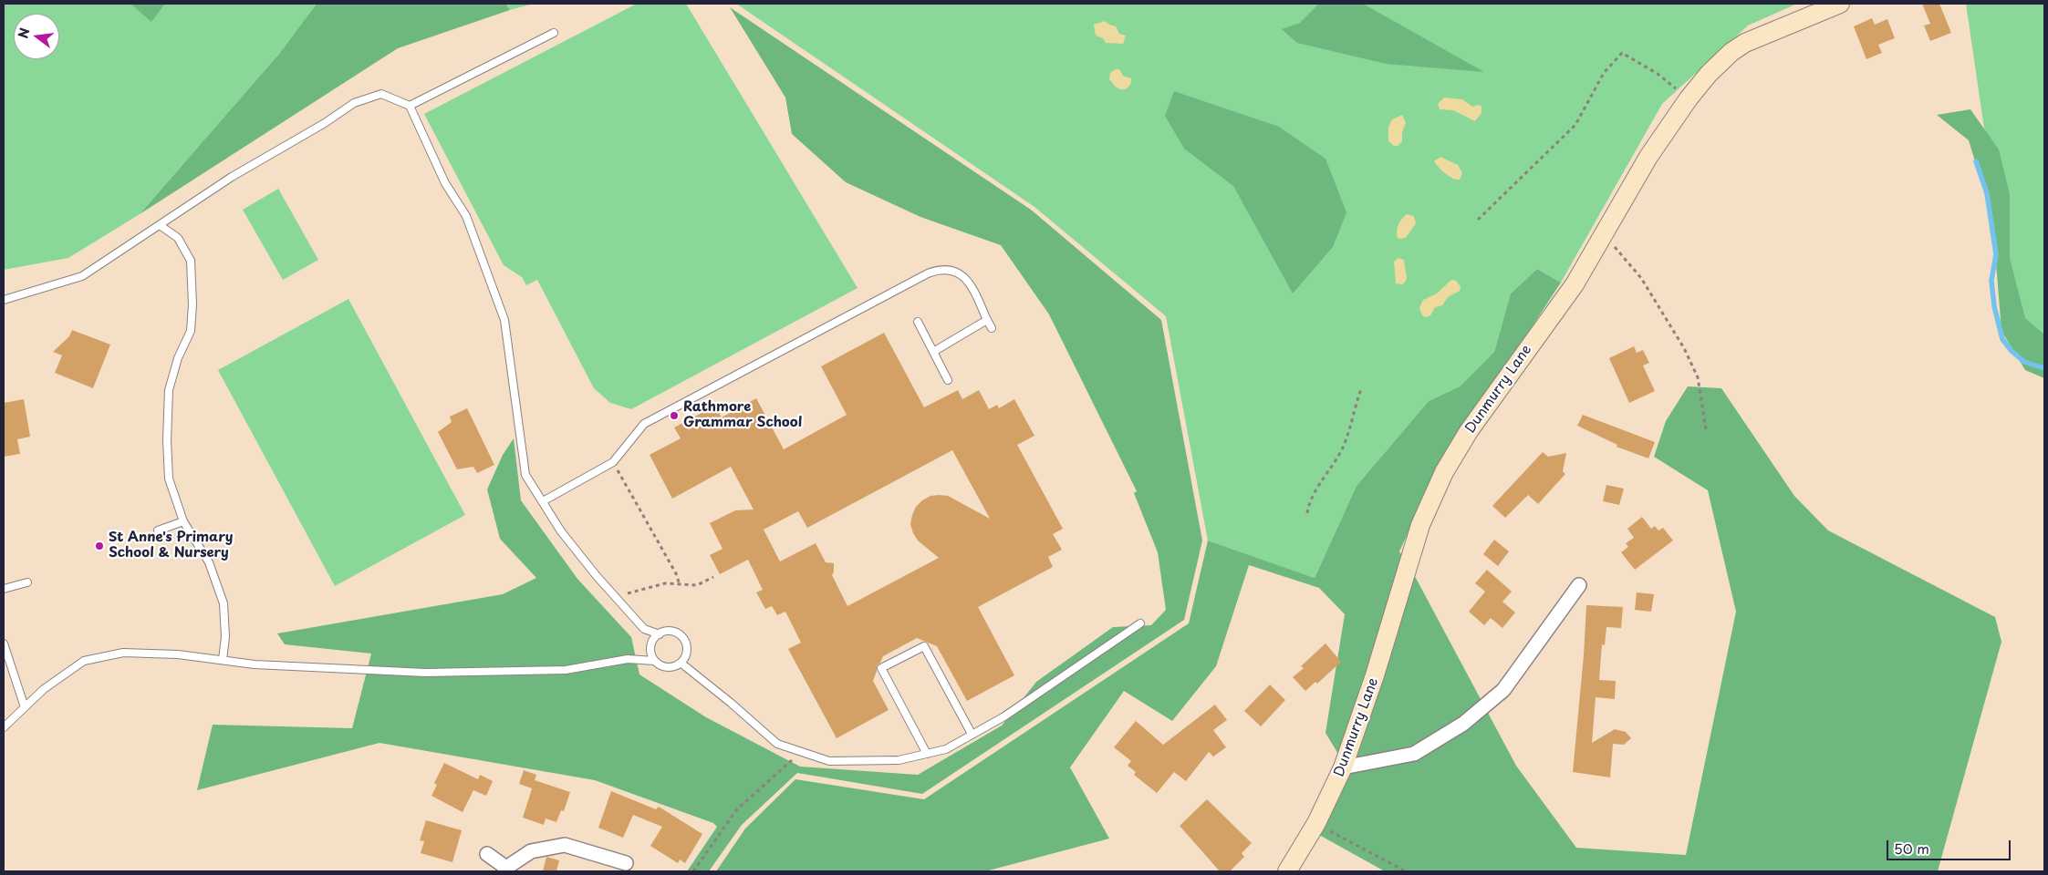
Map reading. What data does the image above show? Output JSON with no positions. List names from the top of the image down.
{
  "streets": {
    "street": ["Dunmurry Lane"]
  },
  "places": ["Rathmore Grammar School", "St Anne's Primary School & Nursery"],
  "scale_bar": "50 m",
  "north": "left"
}
